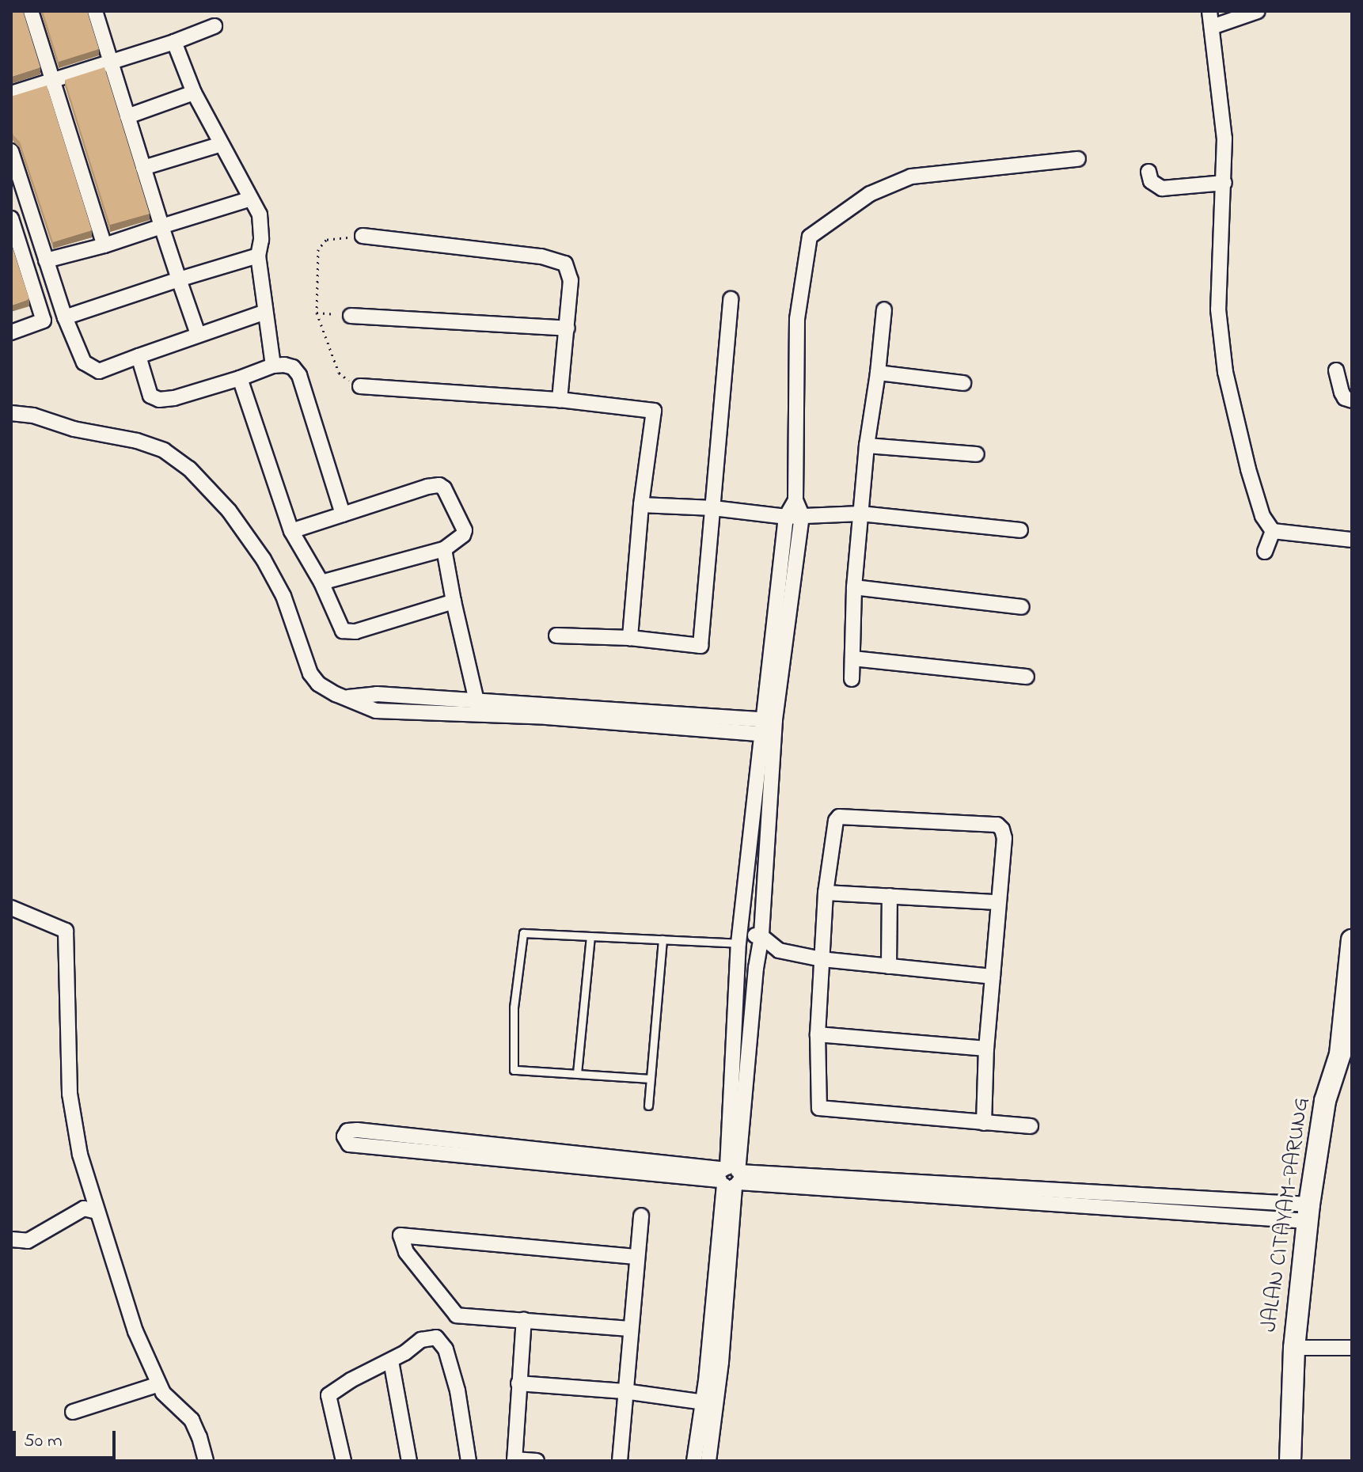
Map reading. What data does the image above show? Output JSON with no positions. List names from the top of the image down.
{
  "streets": {
    "main road": ["JALAN CITAYAM-PARUNG"]
  },
  "scale_bar": "50 m"
}
